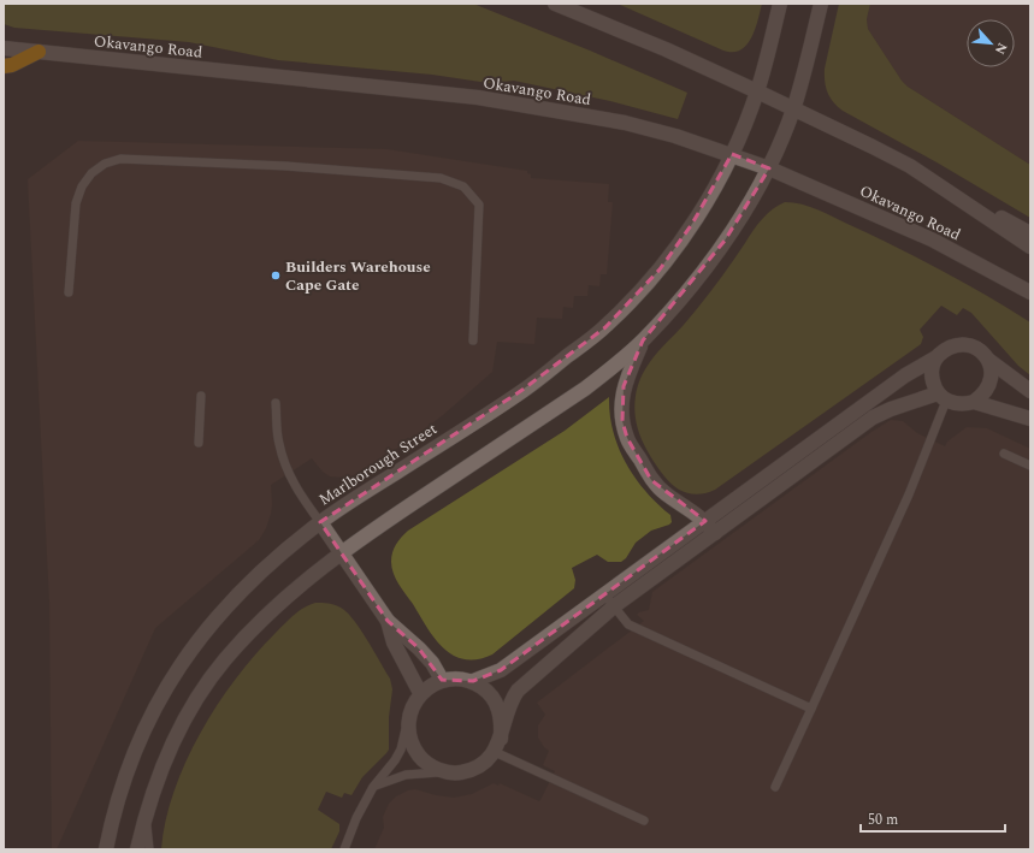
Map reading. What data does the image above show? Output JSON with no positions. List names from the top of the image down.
{
  "streets": {
    "street": ["Okavango Road", "Marlborough Street"]
  },
  "crossings": [
    ["Okavango Road", "Marlborough Street"]
  ],
  "places": ["Builders Warehouse Cape Gate"],
  "scale_bar": "50 m",
  "north": "bottom right"
}
